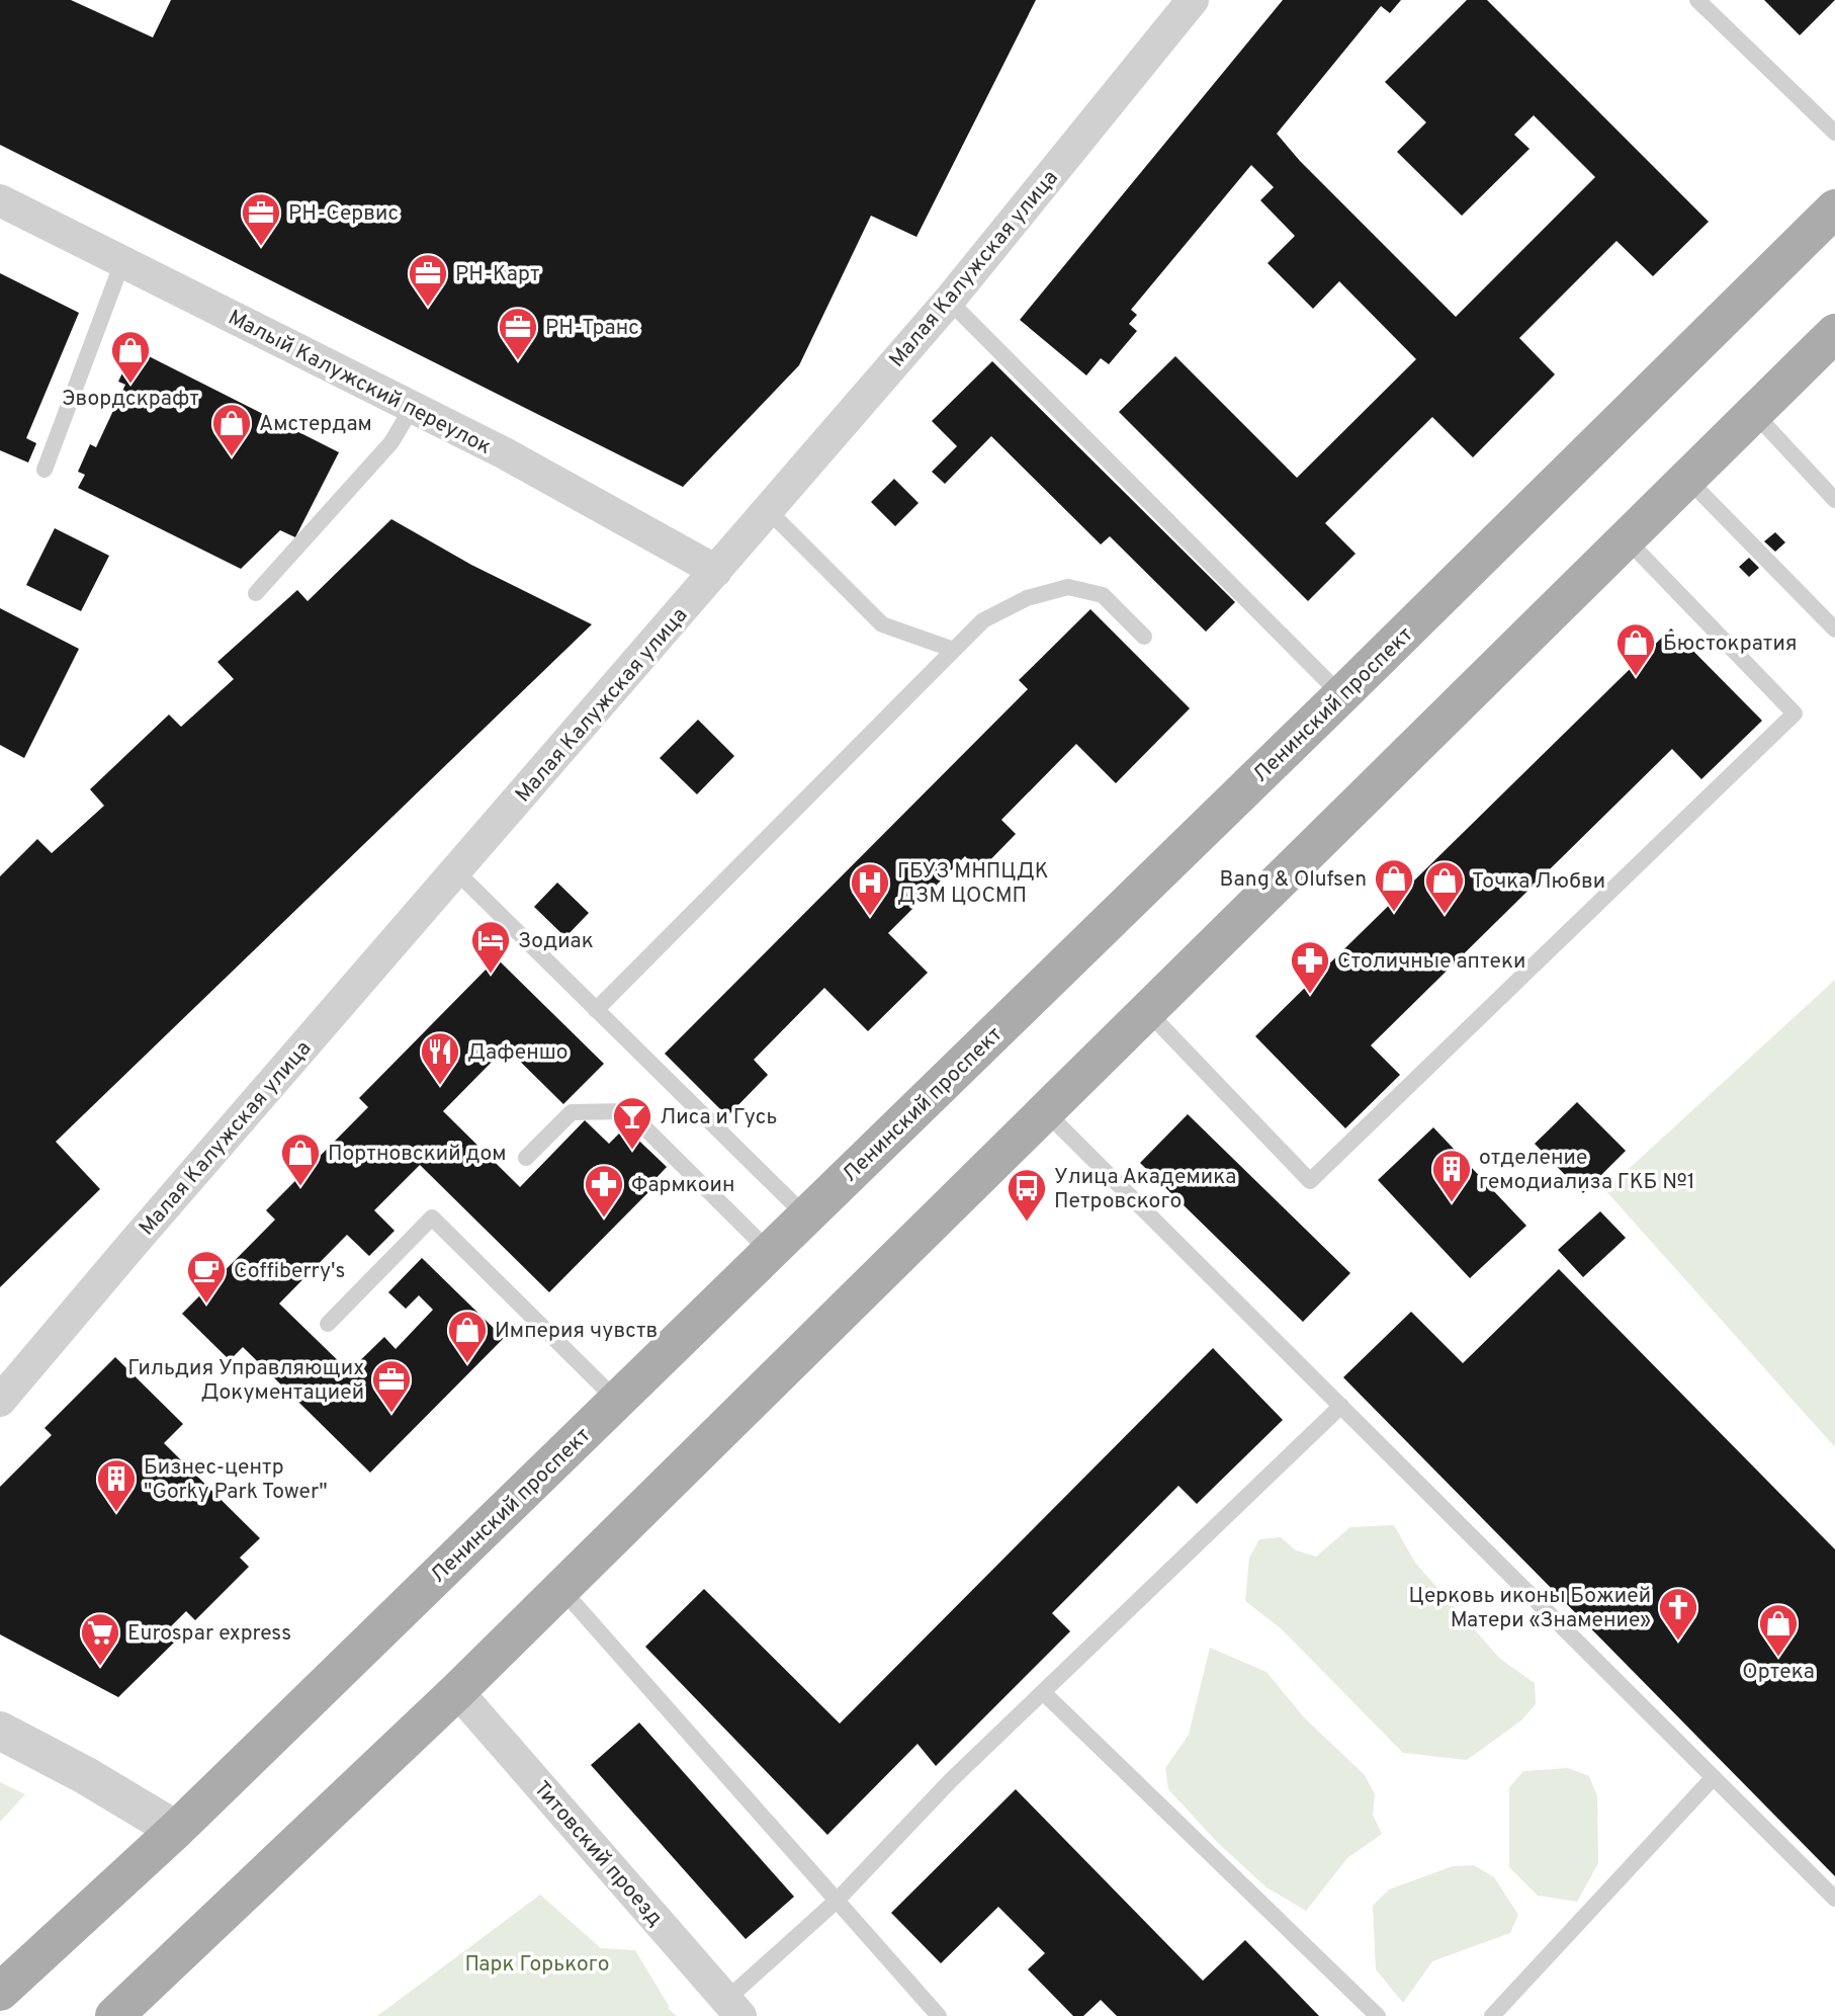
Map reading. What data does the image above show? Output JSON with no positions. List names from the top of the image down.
{
  "streets": {
    "main road": ["Ленинский проспект"],
    "street": ["Малая Калужская улица", "Малый Калужский переулок", "Титовский проезд"]
  },
  "crossings": [
    ["Малая Калужская улица", "Малый Калужский переулок"]
  ],
  "parks": ["Парк Горького"],
  "places": {
    "office": [
      "РН-Сервис",
      "РН-Карт",
      "РН-Транс",
      "Гильдия Управляющих Документацией"
    ],
    "shop": [
      "Эвордскрафт",
      "Амстердам",
      "Бюстократия",
      "Bang & Olufsen",
      "Точка Любви",
      "Портновский дом",
      "Империя чувств",
      "Ортека"
    ],
    "hospital": ["ГБУЗ МНПЦДК ДЗМ ЦОСМП"],
    "hotel": ["Зодиак"],
    "pharmacy": ["Столичные аптеки", "Фармкоин"],
    "restaurant": ["Дафеншо"],
    "bar": ["Лиса и Гусь"],
    "building": ["отделение гемодиализа ГКБ №1", "Бизнес-центр \"Gorky Park Tower\""],
    "bus stop": ["Улица Академика Петровского"],
    "cafe": ["Coffiberry's"],
    "church": ["Церковь иконы Божией Матери «Знамение»"],
    "supermarket": ["Eurospar express"]
  }
}
